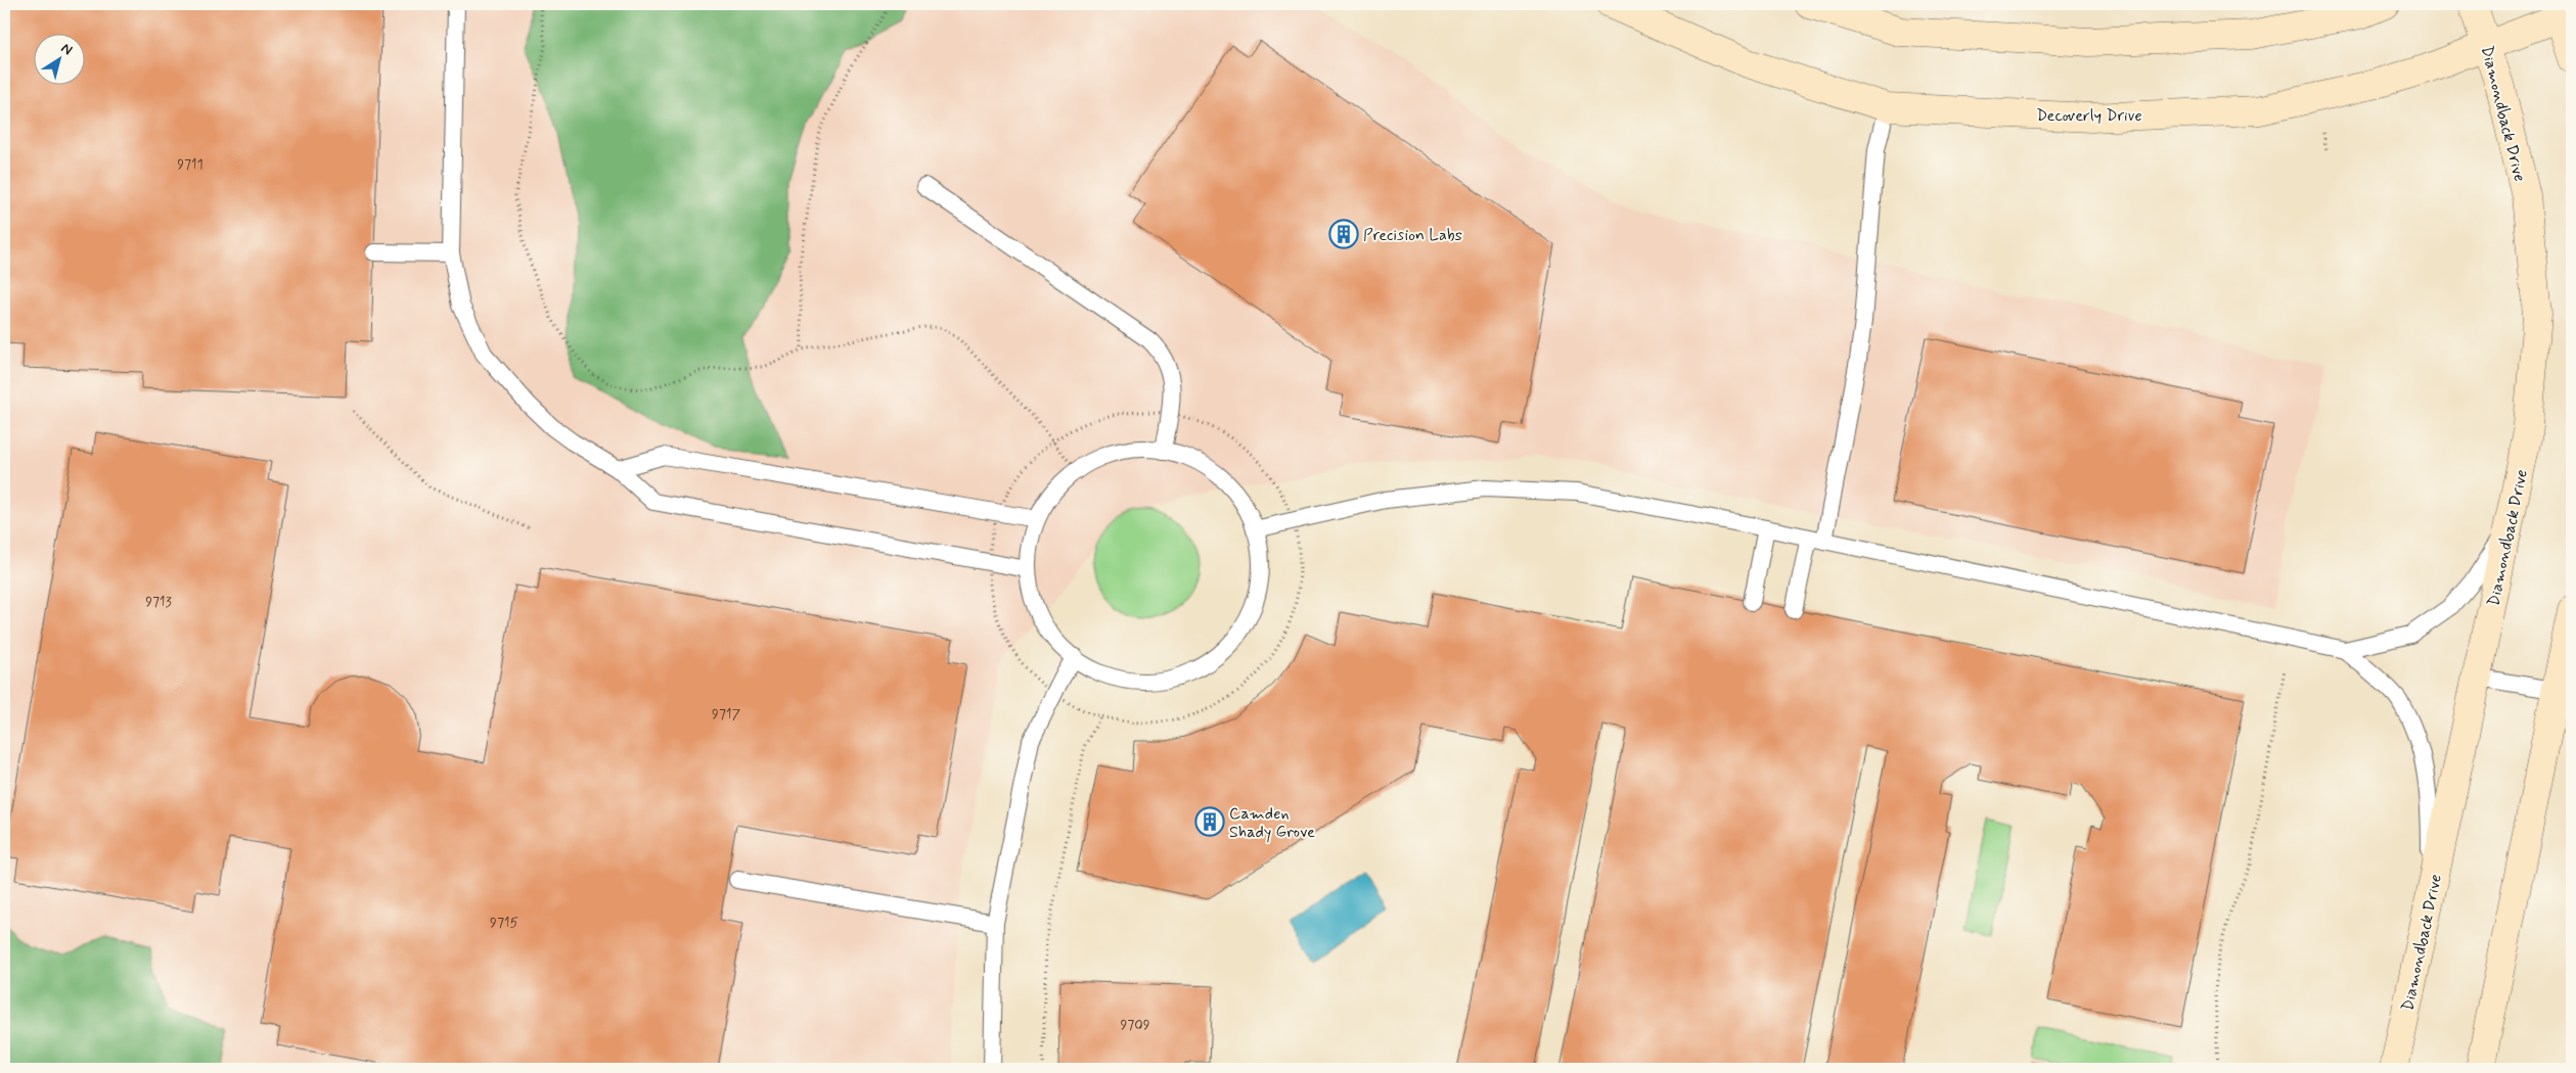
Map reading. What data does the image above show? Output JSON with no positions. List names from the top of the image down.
{
  "streets": {
    "street": ["Diamondback Drive", "Decoverly Drive"]
  },
  "crossings": [
    ["Diamondback Drive", "Decoverly Drive"]
  ],
  "places": {
    "building": ["Precision Labs", "Camden Shady Grove"]
  },
  "house_numbers": [
    "9711",
    "9713",
    "9717",
    "9715",
    "9709"
  ],
  "north": "top right"
}
